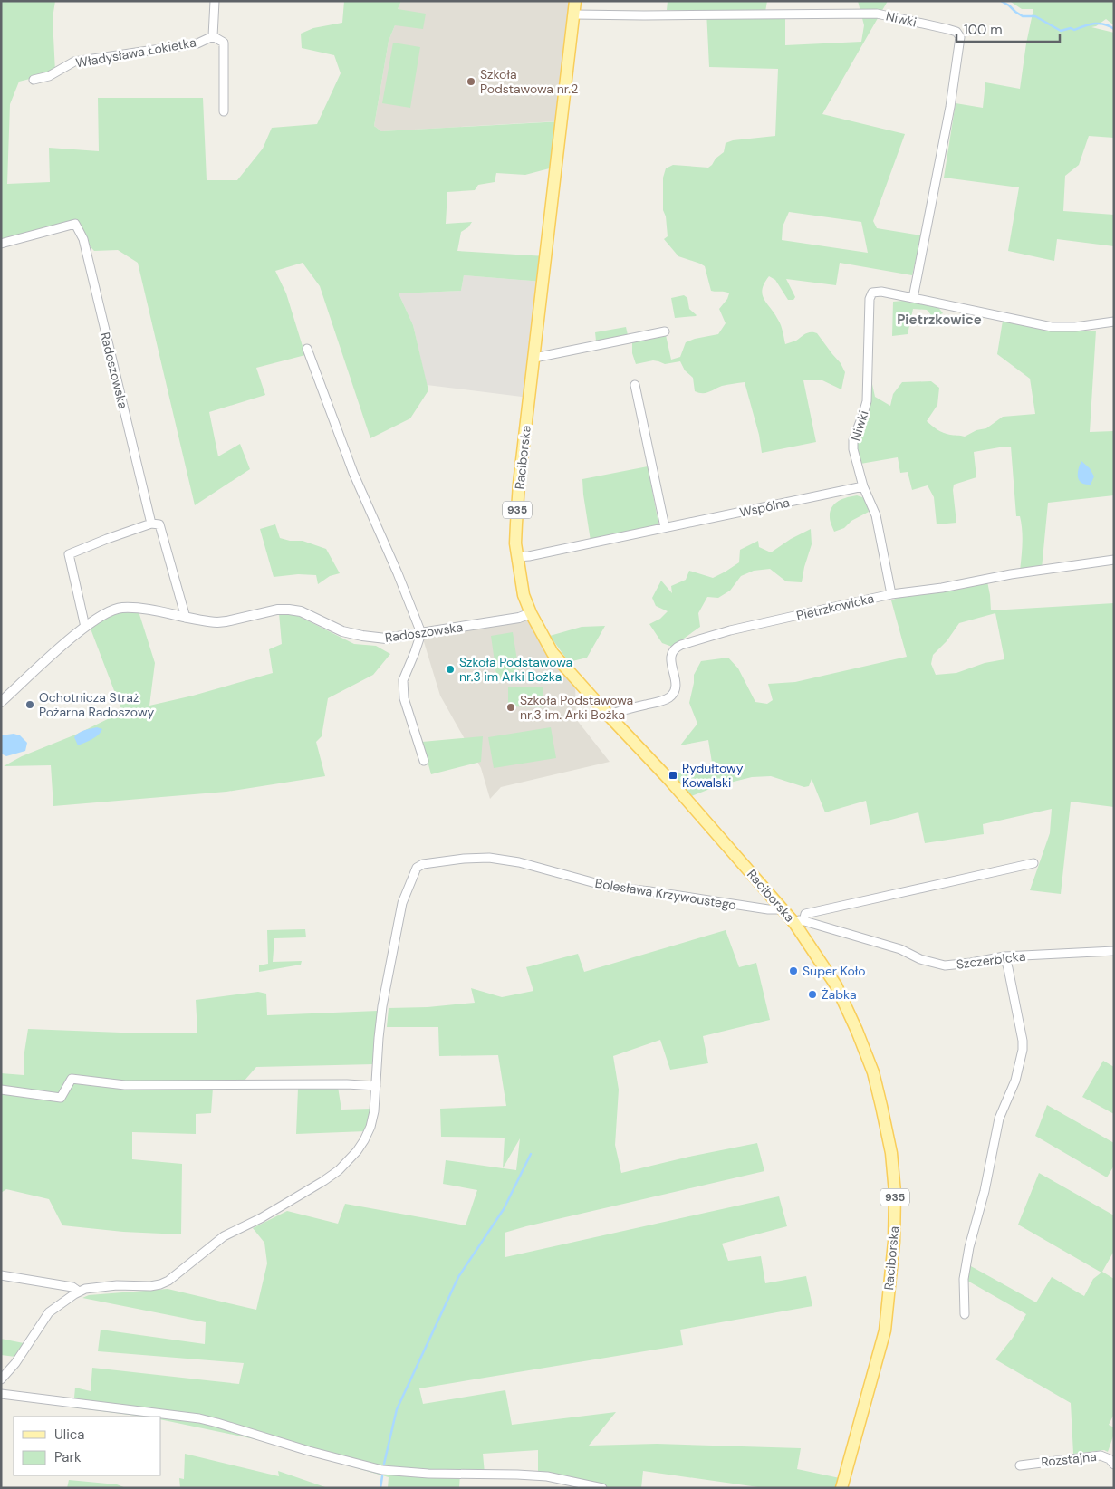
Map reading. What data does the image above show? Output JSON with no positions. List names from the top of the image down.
{
  "streets": {
    "main road": ["Raciborska", "935"],
    "street": [
      "Niwki",
      "Władysława Łokietka",
      "Radoszowska",
      "Wspólna",
      "Pietrzkowicka",
      "Bolesława Krzywoustego",
      "Szczerbicka",
      "Rozstajna"
    ]
  },
  "crossings": [
    ["Niwki", "Raciborska"],
    ["Niwki", "Wspólna"],
    ["Niwki", "Pietrzkowicka"],
    ["Radoszowska", "Raciborska"],
    ["Raciborska", "Wspólna"],
    ["Raciborska", "Pietrzkowicka"],
    ["Raciborska", "Bolesława Krzywoustego"],
    ["Raciborska", "Szczerbicka"]
  ],
  "districts": ["Pietrzkowice"],
  "places": {
    "other": [
      "Szkoła Podstawowa nr.2",
      "Szkoła Podstawowa nr.3 im Arki Bożka",
      "Ochotnicza Straż Pożarna Radoszowy",
      "Szkoła Podstawowa nr.3 im. Arki Bożka",
      "Super Koło",
      "Żabka"
    ],
    "transit": ["Rydułtowy Kowalski"]
  },
  "legend": ["Ulica", "Park"],
  "scale_bar": "100 m"
}
